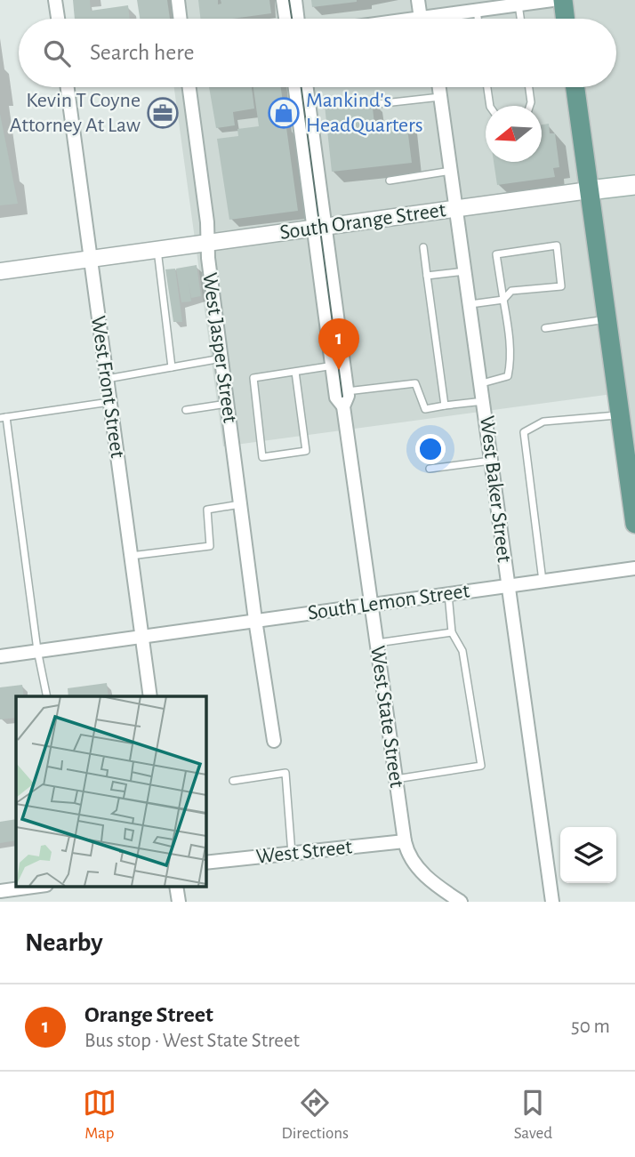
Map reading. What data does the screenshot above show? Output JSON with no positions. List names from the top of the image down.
{
  "streets": {
    "main road": ["South Orange Street"],
    "street": [
      "West Jasper Street",
      "West Front Street",
      "West Baker Street",
      "South Lemon Street",
      "West State Street",
      "West Street"
    ]
  },
  "crossings": [
    ["South Orange Street", "West Jasper Street"],
    ["South Orange Street", "West Front Street"],
    ["South Orange Street", "West Baker Street"],
    ["South Orange Street", "West State Street"],
    ["West Jasper Street", "South Lemon Street"],
    ["West Front Street", "South Lemon Street"],
    ["West Baker Street", "South Lemon Street"],
    ["South Lemon Street", "West State Street"],
    ["West State Street", "West Street"]
  ],
  "places": {
    "office": ["Kevin T Coyne Attorney At Law"],
    "shop": ["Mankind's HeadQuarters"]
  },
  "north": "left",
  "page": {
    "search": "Search here",
    "pins": "1",
    "heading": "Nearby",
    "list": [
      {
        "mark": "1",
        "name": "Orange Street",
        "note": "Bus stop · West State Street",
        "value": "50 m"
      }
    ],
    "nav": ["Map", "Directions", "Saved"]
  }
}
